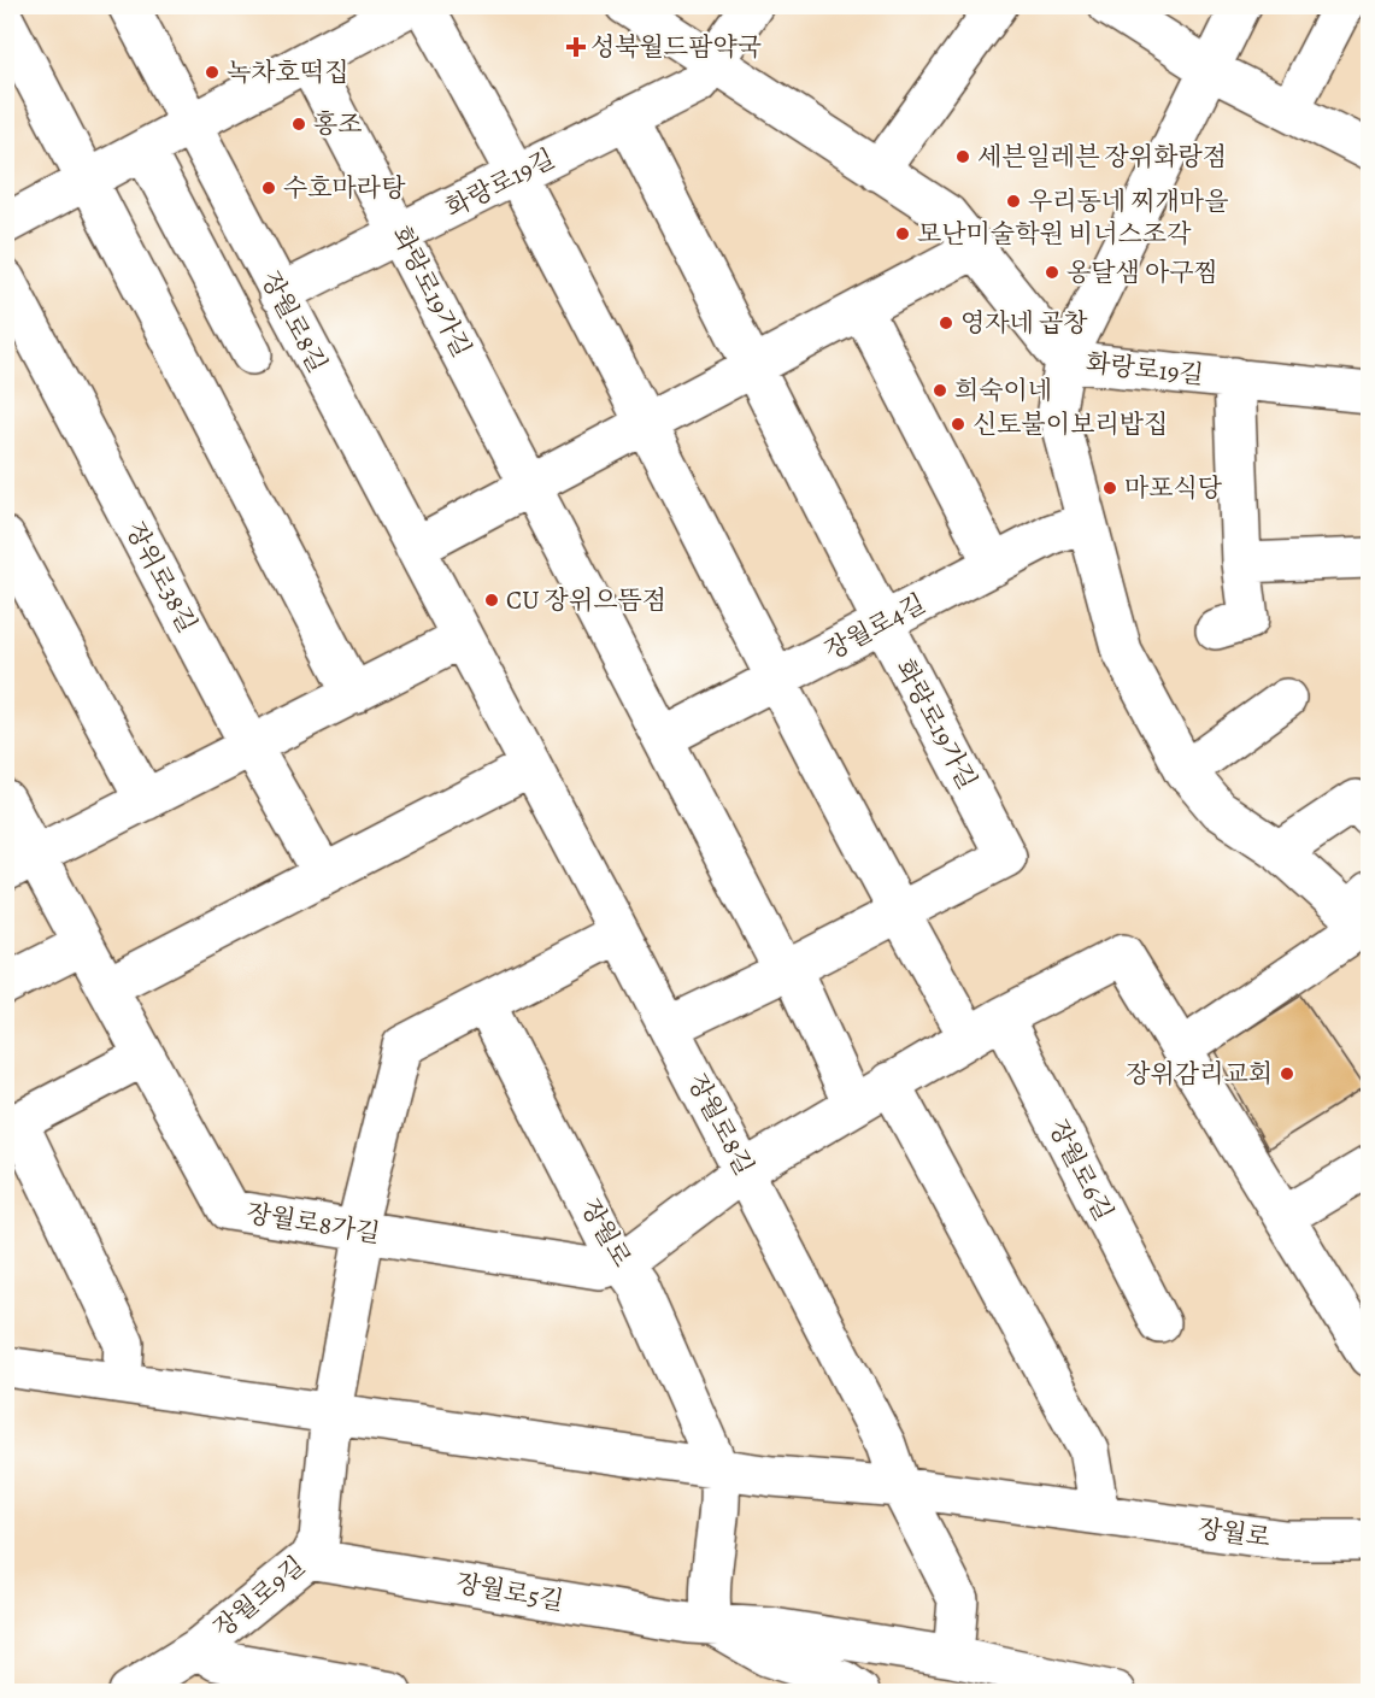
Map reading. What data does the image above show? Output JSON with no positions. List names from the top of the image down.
{
  "streets": {
    "street": [
      "화랑로19길",
      "화랑로19가길",
      "장월로8길",
      "장위로38길",
      "장월로4길",
      "장월로6길",
      "장월로8가길",
      "장월로",
      "장월로5길",
      "장월로9길"
    ]
  },
  "crossings": [
    ["화랑로19길", "화랑로19가길"],
    ["화랑로19길", "장월로8길"],
    ["화랑로19가길", "장월로8길"],
    ["화랑로19가길", "장월로4길"],
    ["장월로8길", "장월로"],
    ["장월로8가길", "장월로"],
    ["장월로", "장월로5길"],
    ["장월로", "장월로9길"],
    ["장월로5길", "장월로9길"]
  ],
  "places": {
    "health": ["성북월드팜약국"],
    "other": [
      "녹차호떡집",
      "홍조",
      "세븐일레븐 장위화랑점",
      "수호마라탕",
      "우리동네 찌개마을",
      "모난미술학원 비너스조각",
      "옹달샘 아구찜",
      "영자네 곱창",
      "희숙이네",
      "신토불이보리밥집",
      "마포식당",
      "CU 장위으뜸점",
      "장위감리교회"
    ]
  }
}
